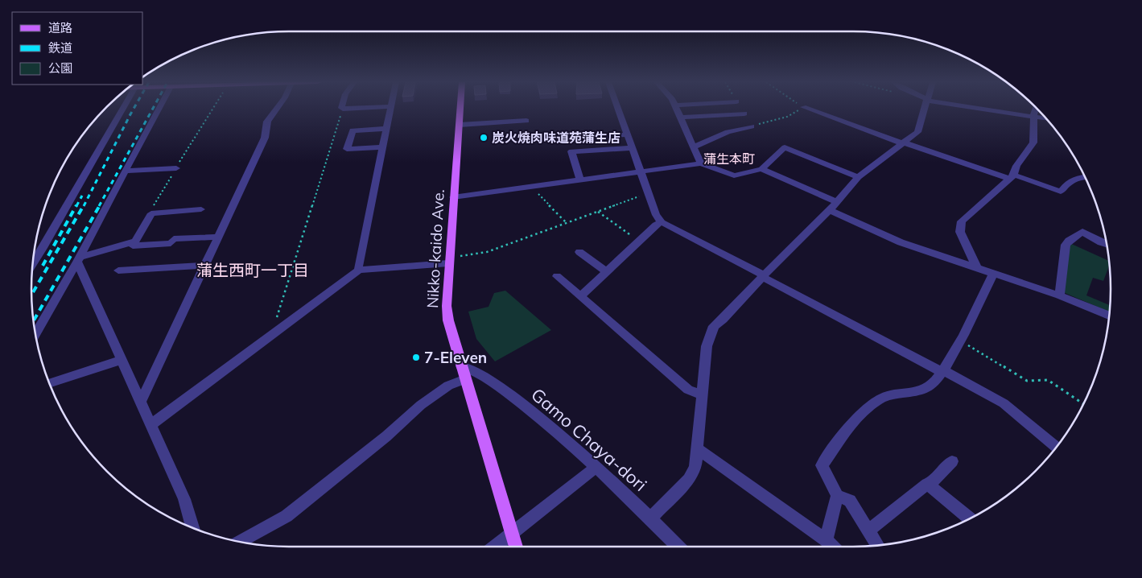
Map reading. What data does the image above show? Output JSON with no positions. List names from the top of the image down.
{
  "streets": {
    "main road": ["Nikko-kaido Ave."],
    "street": ["Gamo Chaya-dori"]
  },
  "crossings": [
    ["Nikko-kaido Ave.", "Gamo Chaya-dori"]
  ],
  "districts": ["蒲生本町", "蒲生西町一丁目"],
  "places": ["炭火焼肉味道苑蒲生店", "7-Eleven"],
  "legend": ["道路", "鉄道", "公園"]
}
